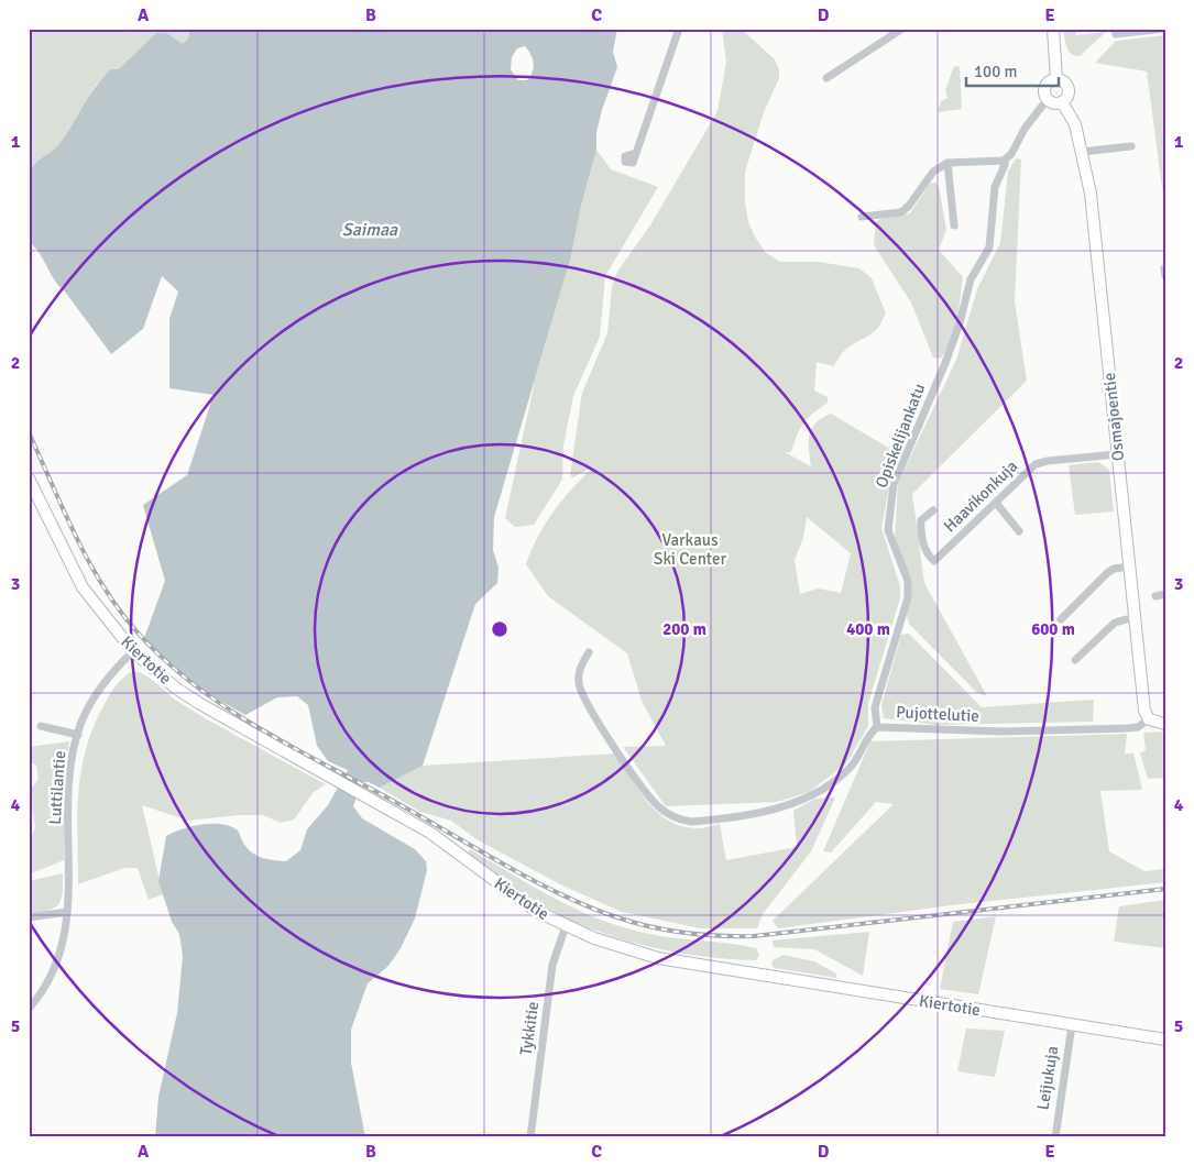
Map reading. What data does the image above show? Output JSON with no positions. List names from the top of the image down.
{
  "streets": {
    "street": [
      "Osmajoentie",
      "Opiskelijankatu",
      "Haavikonkuja",
      "Kiertotie",
      "Pujottelutie",
      "Luttilantie",
      "Tykkitie",
      "Leijukuja"
    ]
  },
  "crossings": [
    ["Osmajoentie", "Opiskelijankatu"],
    ["Osmajoentie", "Haavikonkuja"],
    ["Osmajoentie", "Pujottelutie"],
    ["Opiskelijankatu", "Pujottelutie"],
    ["Kiertotie", "Luttilantie"],
    ["Kiertotie", "Tykkitie"],
    ["Kiertotie", "Leijukuja"]
  ],
  "water": ["Saimaa"],
  "parks": ["Varkaus Ski Center"],
  "scale_bar": "100 m",
  "grid": {
    "columns": [
      "A",
      "B",
      "C",
      "D",
      "E"
    ],
    "rows": [
      "1",
      "2",
      "3",
      "4",
      "5"
    ]
  },
  "rings": ["200 m", "400 m", "600 m"]
}
